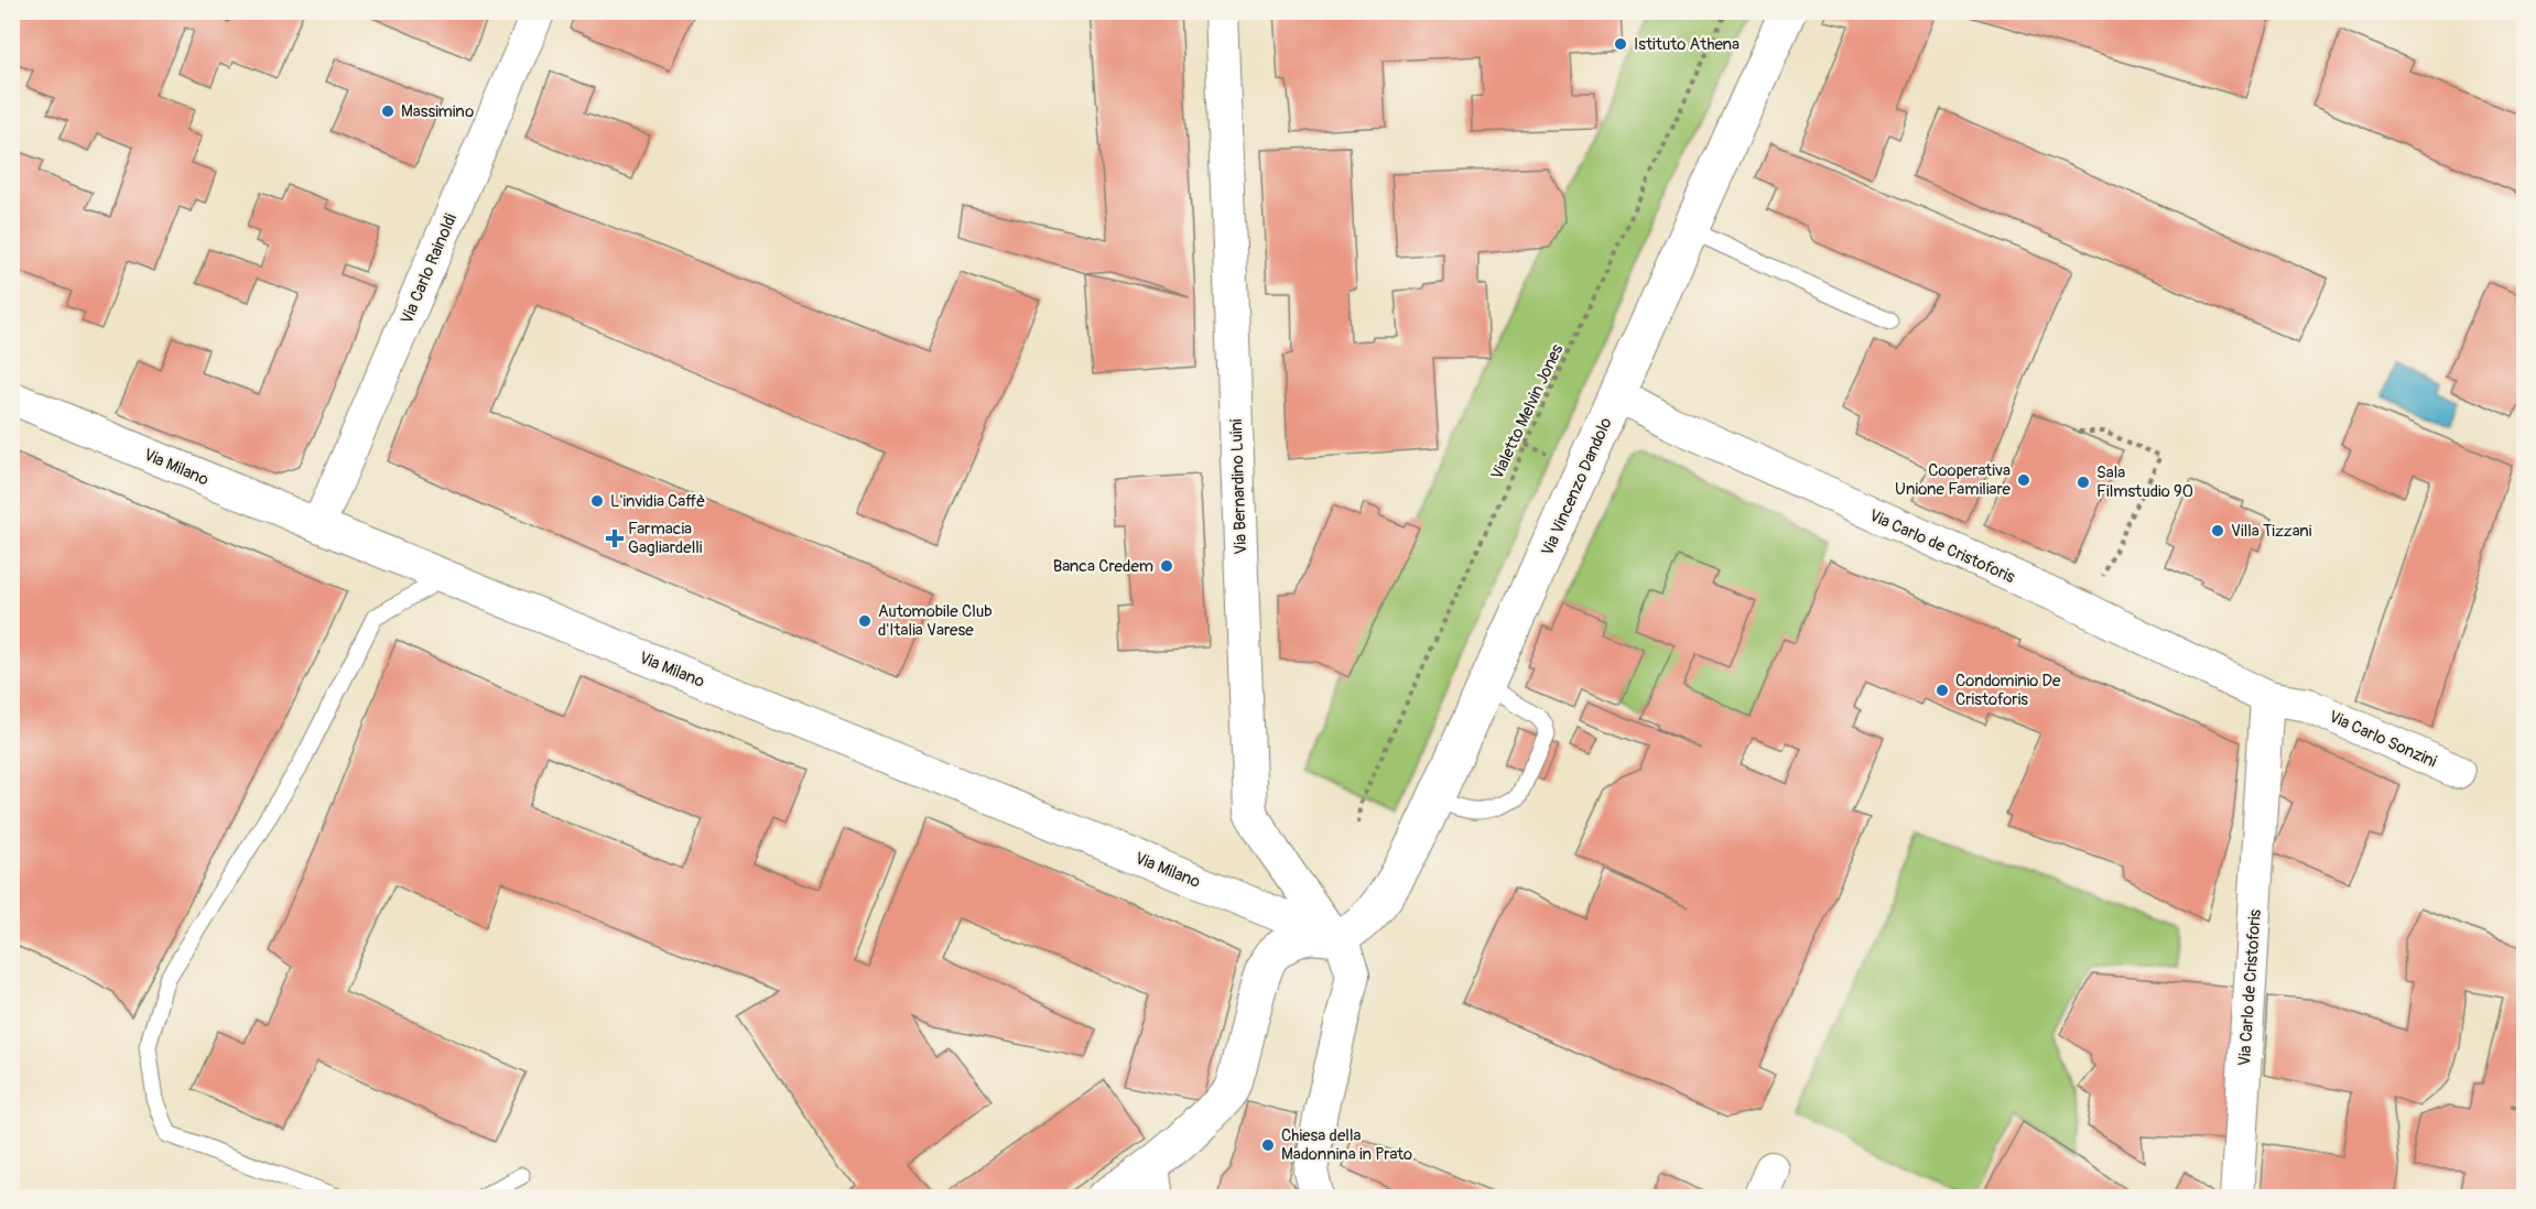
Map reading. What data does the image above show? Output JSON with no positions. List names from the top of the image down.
{
  "streets": {
    "street": [
      "Via Carlo Rainoldi",
      "Via Milano",
      "Via Bernardino Luini",
      "Via Vincenzo Dandolo",
      "Via Carlo de Cristoforis",
      "Via Carlo Sonzini"
    ],
    "path": ["Vialetto Melvin Jones"]
  },
  "crossings": [
    ["Via Carlo Rainoldi", "Via Milano"],
    ["Via Milano", "Via Bernardino Luini"],
    ["Via Milano", "Via Vincenzo Dandolo"],
    ["Via Bernardino Luini", "Via Vincenzo Dandolo"],
    ["Via Vincenzo Dandolo", "Via Carlo de Cristoforis"],
    ["Via Carlo de Cristoforis", "Via Carlo Sonzini"]
  ],
  "places": {
    "other": [
      "Istituto Athena",
      "Massimino",
      "Cooperativa Unione Familiare",
      "Sala Filmstudio 90",
      "L'invidia Caffè",
      "Villa Tizzani",
      "Banca Credem",
      "Automobile Club d'Italia Varese",
      "Condominio De Cristoforis",
      "Chiesa della Madonnina in Prato"
    ],
    "health": ["Farmacia Gagliardelli"]
  }
}
